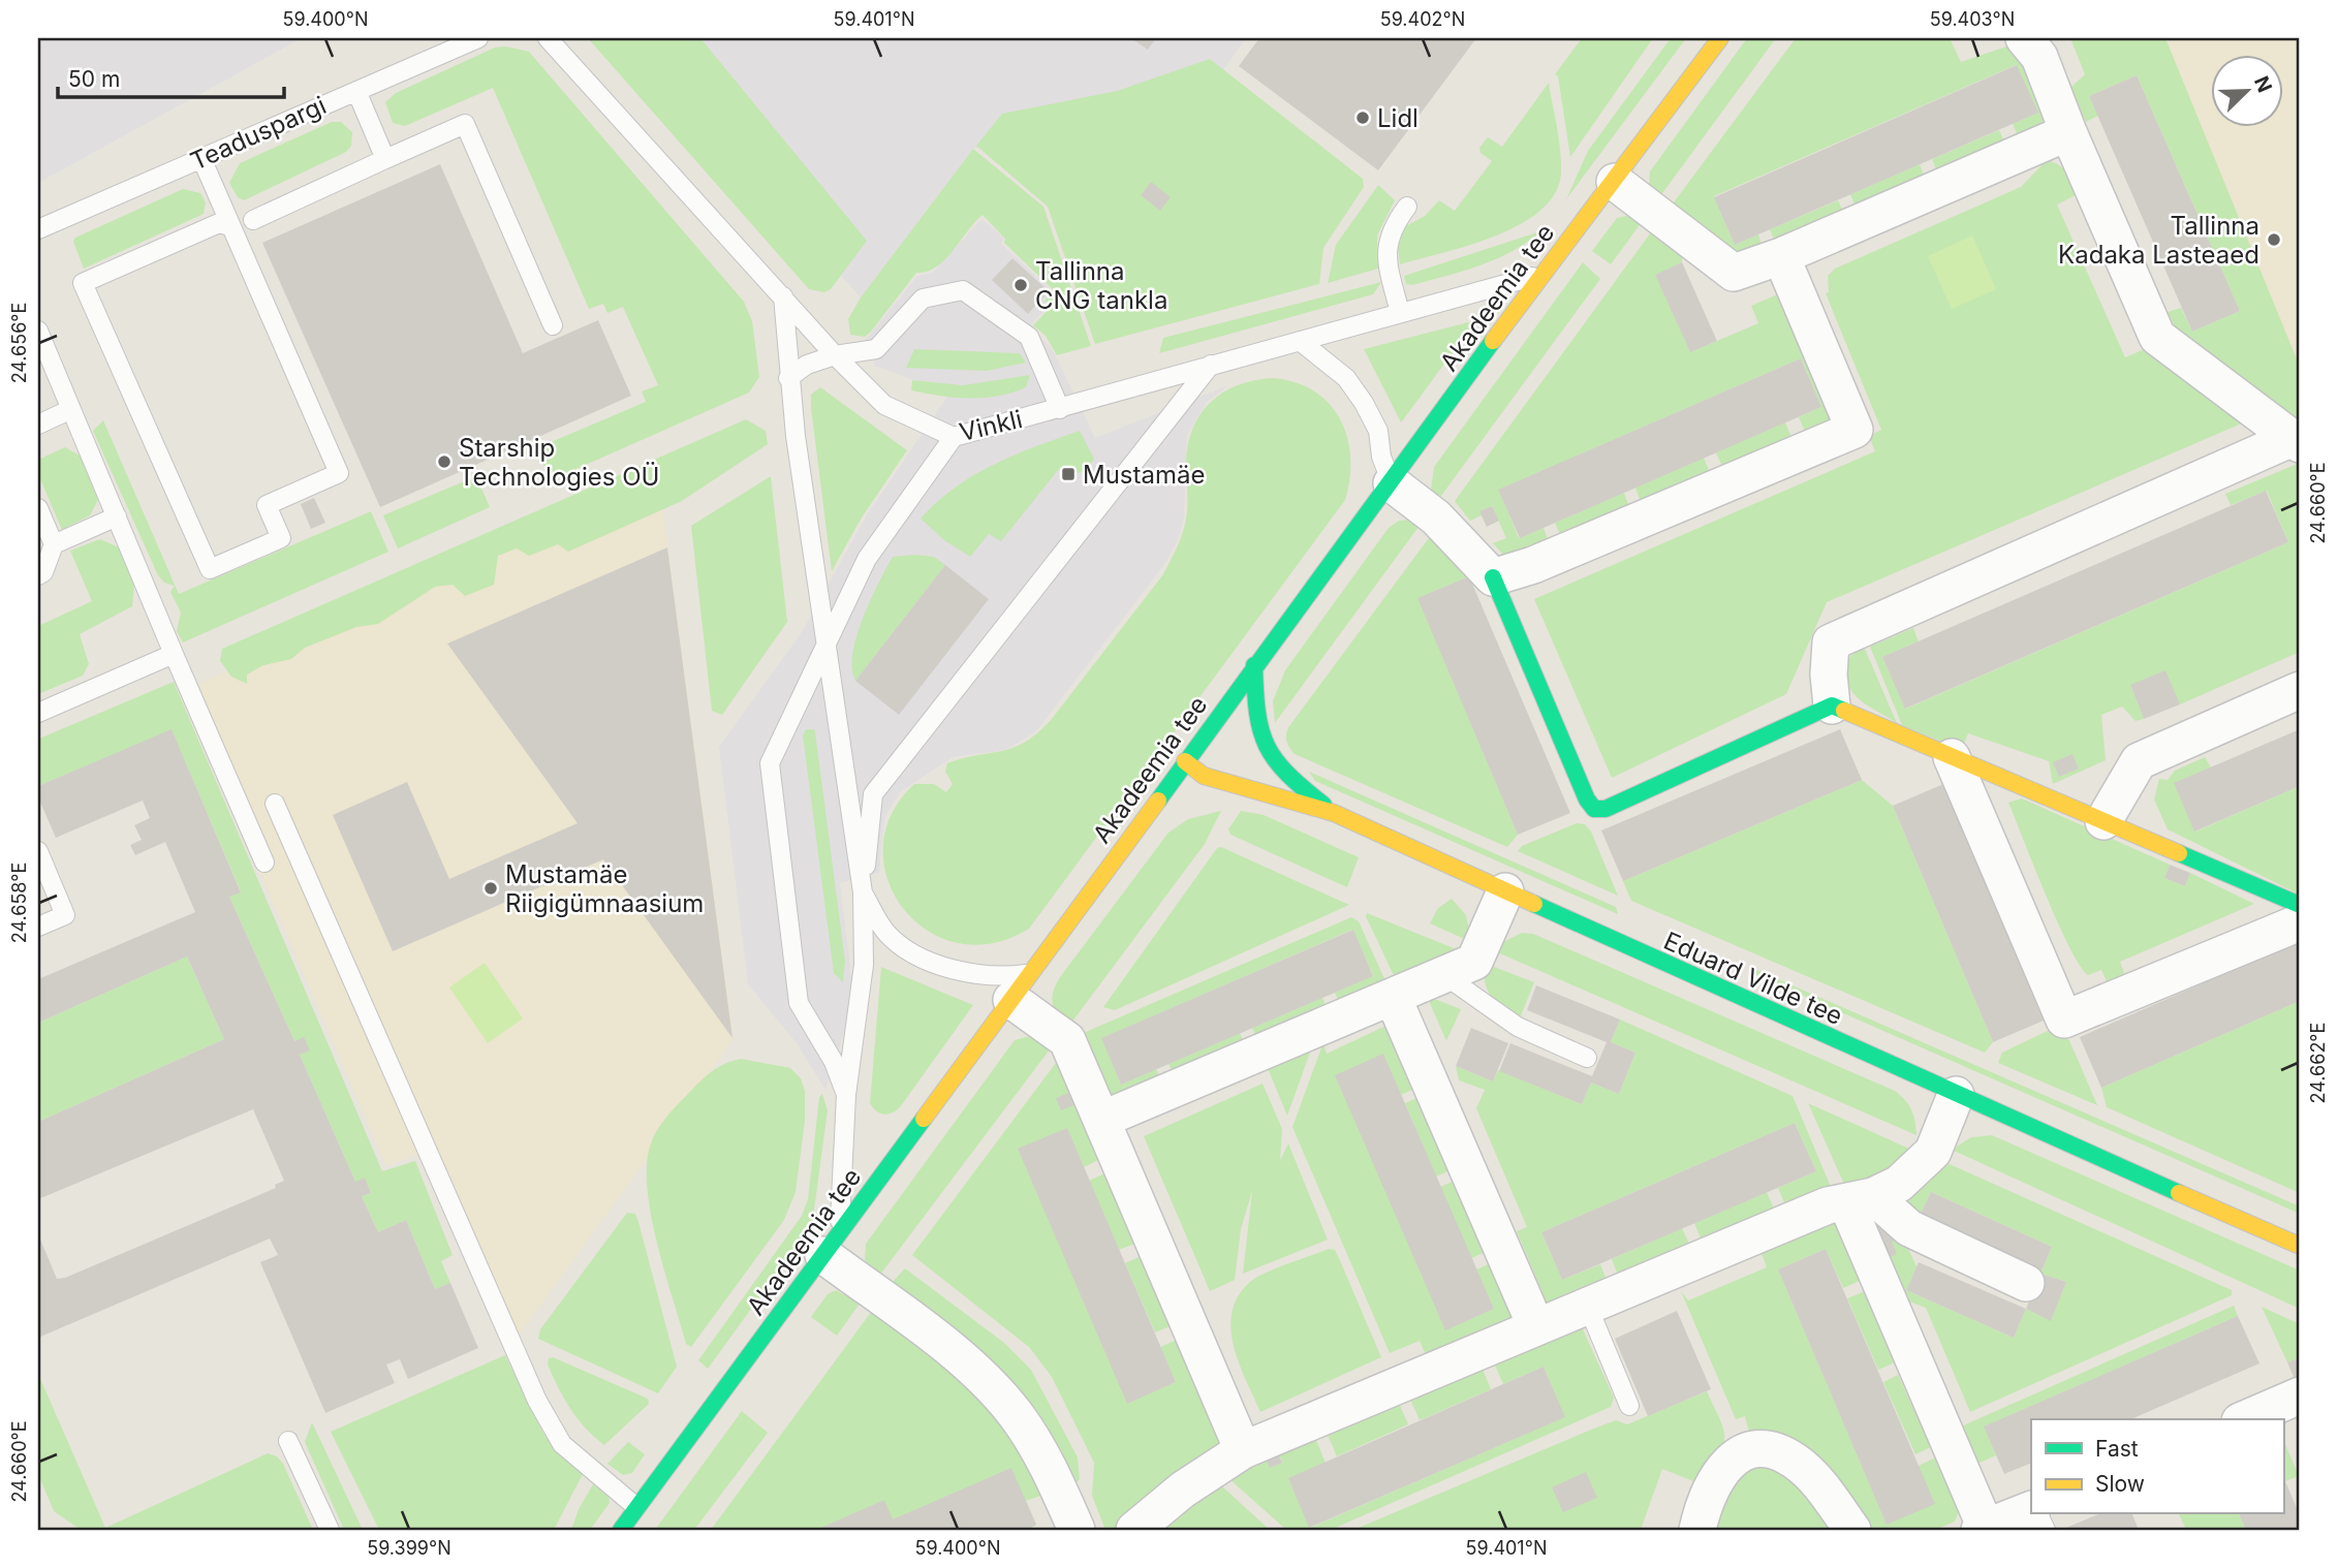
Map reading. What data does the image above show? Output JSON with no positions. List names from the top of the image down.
{
  "streets": {
    "street": ["Akadeemia tee", "Eduard Vilde tee"],
    "lane": ["Teaduspargi", "Vinkli"]
  },
  "crossings": [
    ["Akadeemia tee", "Vinkli"],
    ["Akadeemia tee", "Eduard Vilde tee"]
  ],
  "places": {
    "other": [
      "Lidl",
      "Tallinna Kadaka Lasteaed",
      "Tallinna CNG tankla",
      "Starship Technologies OÜ",
      "Mustamäe Riigigümnaasium"
    ],
    "transit": ["Mustamäe"]
  },
  "legend": ["Fast", "Slow"],
  "scale_bar": "50 m",
  "north": "top right",
  "coordinates": [
    "59.400°N",
    "59.401°N",
    "59.402°N",
    "59.403°N",
    "24.656°E",
    "24.660°E",
    "24.658°E",
    "24.662°E",
    "59.399°N"
  ]
}
